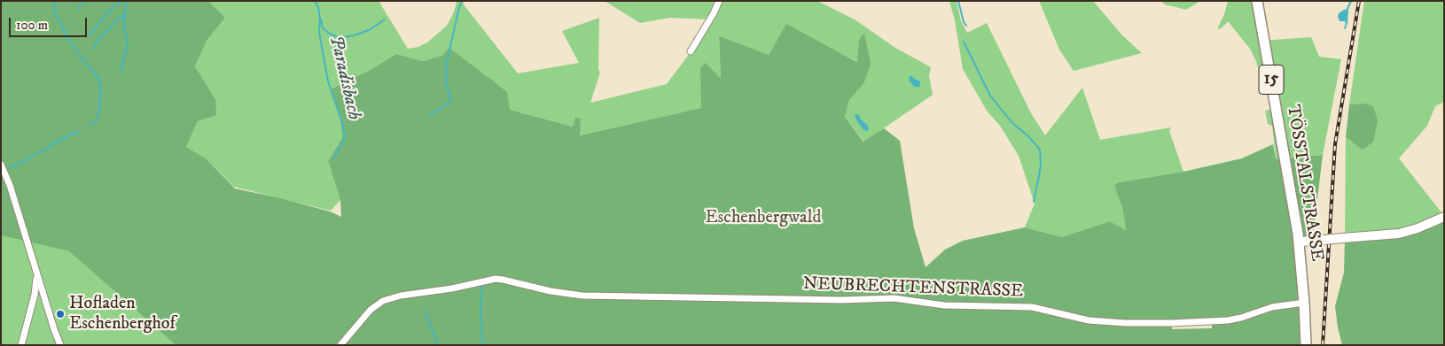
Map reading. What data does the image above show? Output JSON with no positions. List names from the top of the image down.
{
  "streets": {
    "main road": ["15", "TÖSSTALSTRASSE"],
    "street": ["NEUBRECHTENSTRASSE"]
  },
  "crossings": [
    ["TÖSSTALSTRASSE", "NEUBRECHTENSTRASSE"]
  ],
  "water": ["Paradisbach"],
  "parks": ["Eschenbergwald"],
  "places": ["Hofladen Eschenberghof"],
  "scale_bar": "100 m"
}
